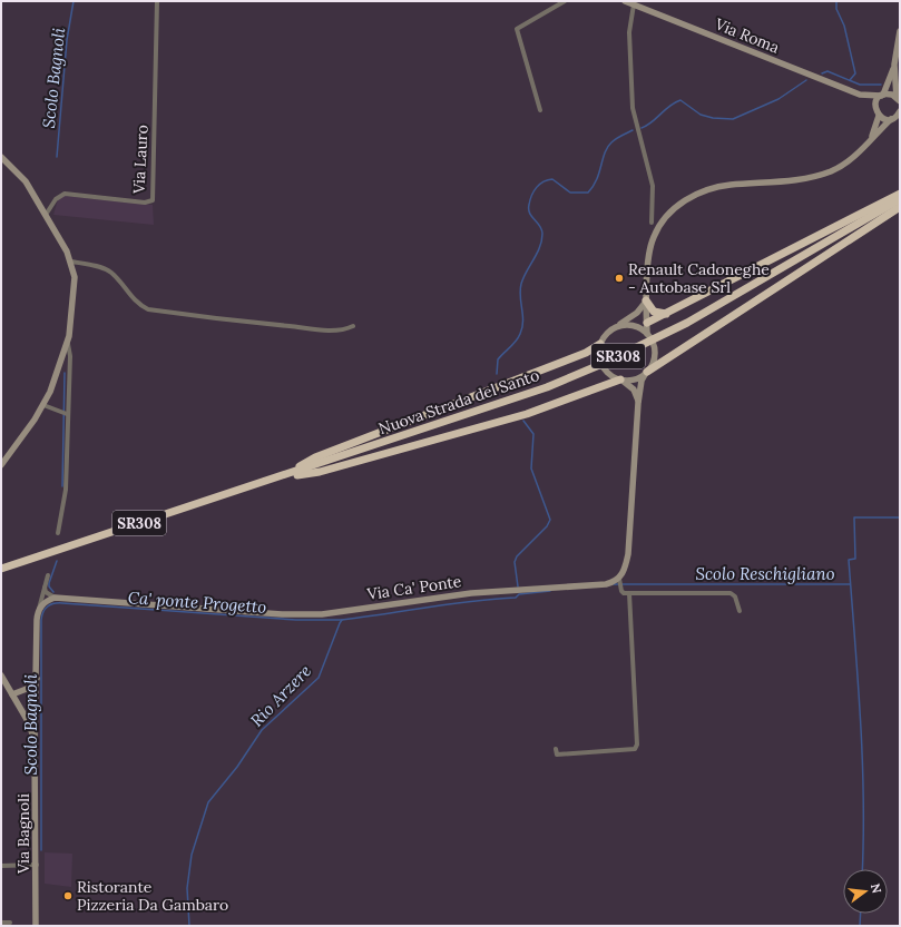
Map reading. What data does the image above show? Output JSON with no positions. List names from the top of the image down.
{
  "streets": {
    "highway": ["SR308", "Nuova Strada del Santo"],
    "street": [
      "Via Roma",
      "Via Lauro",
      "Via Ca' Ponte",
      "Via Bagnoli"
    ]
  },
  "water": [
    "Scolo Bagnoli",
    "Scolo Reschigliano",
    "Ca' ponte Progetto",
    "Rio Arzere"
  ],
  "places": ["Renault Cadoneghe - Autobase Srl", "Ristorante Pizzeria Da Gambaro"],
  "north": "right"
}
